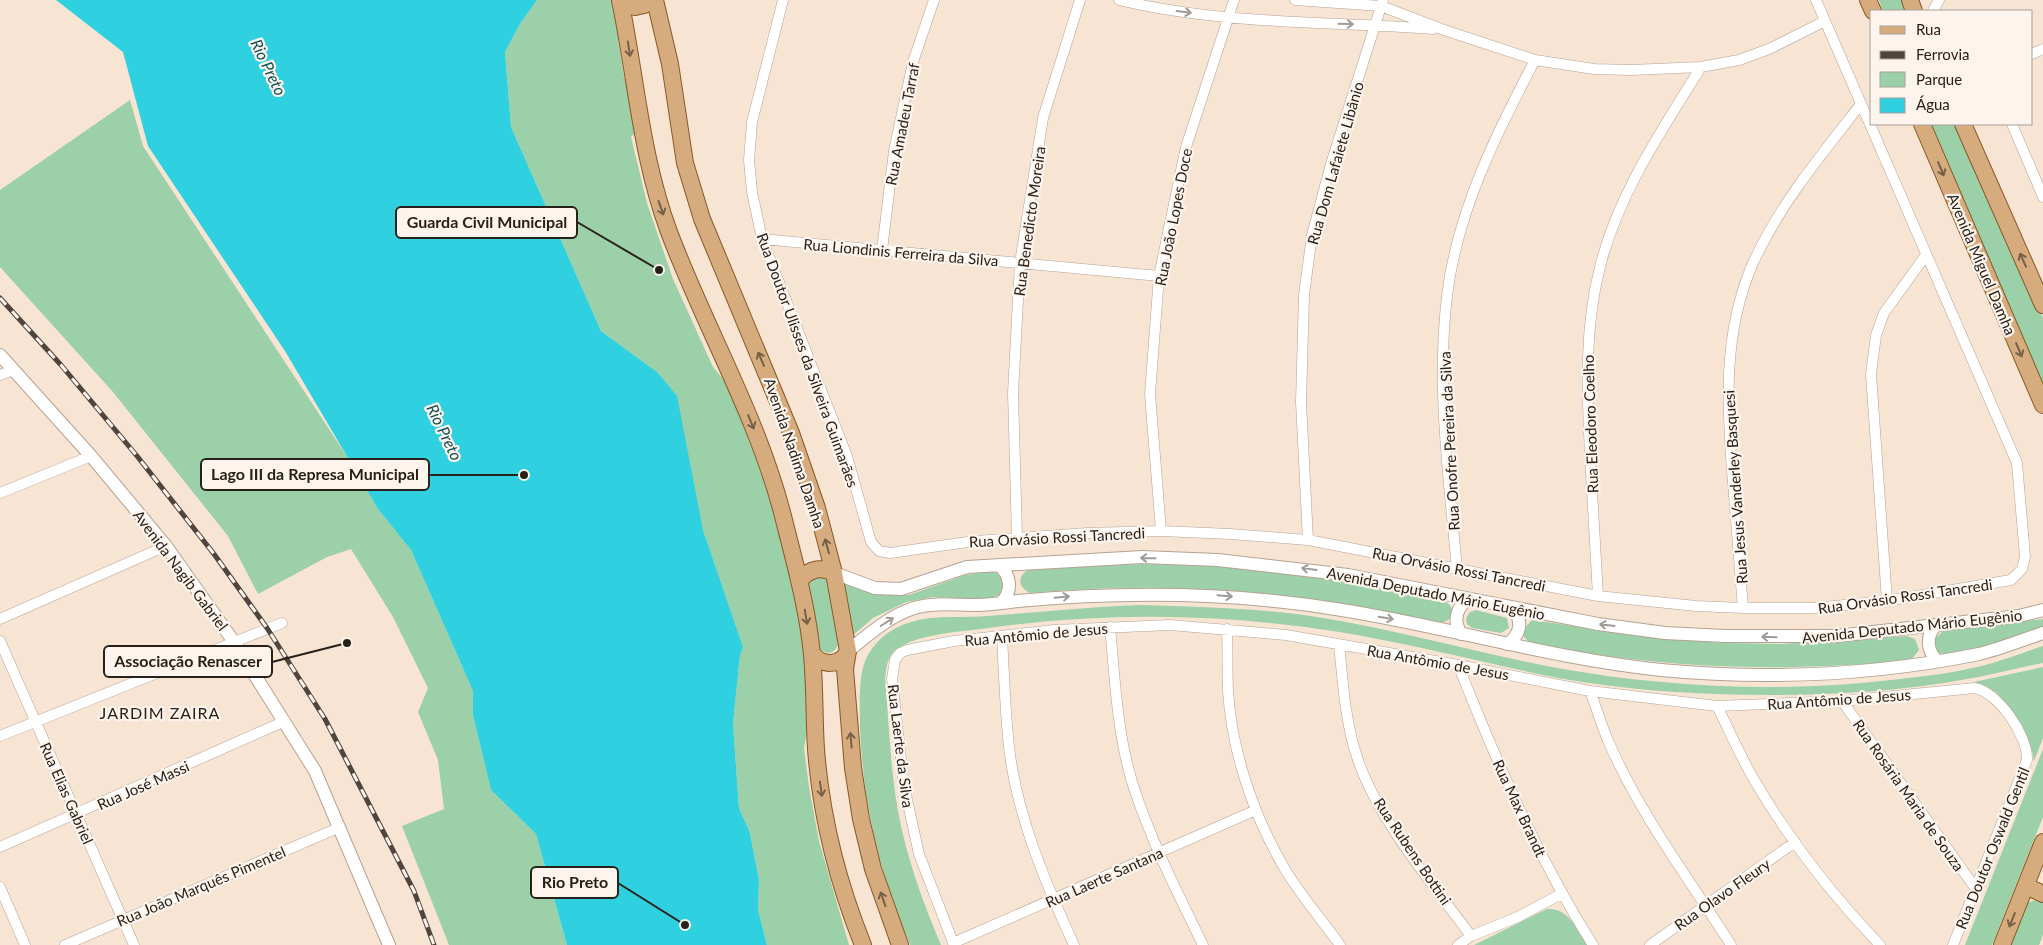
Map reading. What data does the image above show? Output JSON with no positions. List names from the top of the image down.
{
  "streets": {
    "main road": ["Avenida Miguel Damha", "Avenida Nadima Damha"],
    "street": [
      "Rua Amadeu Tarraf",
      "Rua Dom Lafaiete Libânio",
      "Rua João Lopes Doce",
      "Rua Benedicto Moreira",
      "Rua Liondinis Ferreira da Silva",
      "Rua Doutor Ulisses da Silveira Guimarães",
      "Rua Eleodoro Coelho",
      "Rua Onofre Pereira da Silva",
      "Rua Jesus Vanderley Basquesi",
      "Rua Orvásio Rossi Tancredi",
      "Avenida Nagib Gabriel",
      "Avenida Deputado Mário Eugênio",
      "Rua Antômio de Jesus",
      "Rua Laerte da Silva",
      "Rua José Massi",
      "Rua Elias Gabriel",
      "Rua Rosária Maria de Souza",
      "Rua Max Brandt",
      "Rua Doutor Oswald Gentil",
      "Rua Rubens Bottini",
      "Rua Laerte Santana",
      "Rua João Marquês Pimentel",
      "Rua Olavo Fleury"
    ]
  },
  "crossings": [
    ["Rua Amadeu Tarraf", "Rua Liondinis Ferreira da Silva"],
    ["Rua Dom Lafaiete Libânio", "Rua Orvásio Rossi Tancredi"],
    ["Rua João Lopes Doce", "Rua Liondinis Ferreira da Silva"],
    ["Rua João Lopes Doce", "Rua Orvásio Rossi Tancredi"],
    ["Rua Benedicto Moreira", "Rua Liondinis Ferreira da Silva"],
    ["Rua Benedicto Moreira", "Rua Orvásio Rossi Tancredi"],
    ["Rua Liondinis Ferreira da Silva", "Rua Doutor Ulisses da Silveira Guimarães"],
    ["Rua Doutor Ulisses da Silveira Guimarães", "Rua Orvásio Rossi Tancredi"],
    ["Rua Eleodoro Coelho", "Rua Orvásio Rossi Tancredi"],
    ["Rua Onofre Pereira da Silva", "Rua Orvásio Rossi Tancredi"],
    ["Avenida Nadima Damha", "Avenida Deputado Mário Eugênio"],
    ["Rua Jesus Vanderley Basquesi", "Rua Orvásio Rossi Tancredi"],
    ["Avenida Nagib Gabriel", "Rua José Massi"],
    ["Avenida Nagib Gabriel", "Rua João Marquês Pimentel"],
    ["Rua Antômio de Jesus", "Rua Laerte da Silva"],
    ["Rua Antômio de Jesus", "Rua Rosária Maria de Souza"],
    ["Rua Antômio de Jesus", "Rua Max Brandt"],
    ["Rua Antômio de Jesus", "Rua Doutor Oswald Gentil"],
    ["Rua Antômio de Jesus", "Rua Rubens Bottini"],
    ["Rua Laerte da Silva", "Rua Laerte Santana"],
    ["Rua José Massi", "Rua Elias Gabriel"],
    ["Rua Elias Gabriel", "Rua João Marquês Pimentel"],
    ["Rua Rosária Maria de Souza", "Rua Doutor Oswald Gentil"]
  ],
  "districts": ["JARDIM ZAIRA"],
  "water": ["Rio Preto"],
  "places": [
    "Guarda Civil Municipal",
    "Lago III da Represa Municipal",
    "Associação Renascer",
    "Rio Preto"
  ],
  "legend": [
    "Rua",
    "Ferrovia",
    "Parque",
    "Água"
  ]
}
